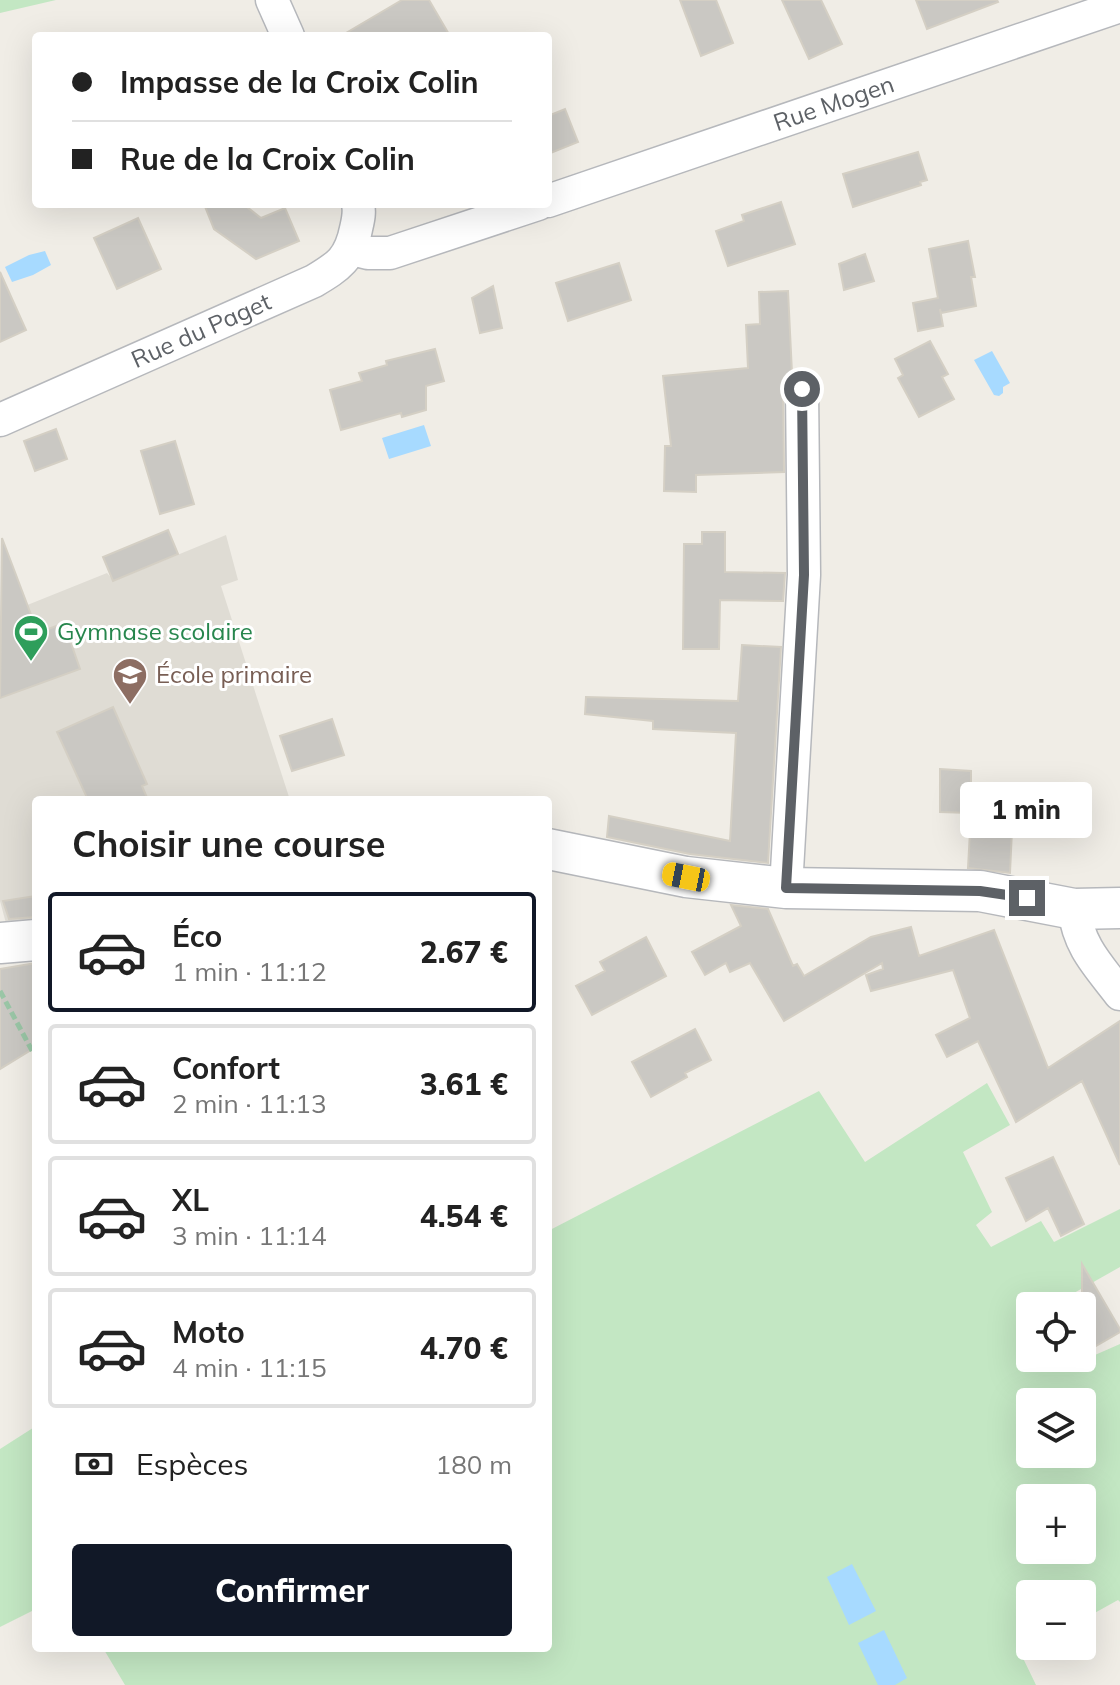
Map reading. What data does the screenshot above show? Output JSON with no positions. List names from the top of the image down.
{
  "streets": {
    "street": ["Rue Mogen", "Rue du Paget"]
  },
  "places": {
    "sports": ["Gymnase scolaire"],
    "school or university": ["École primaire"]
  },
  "page": {
    "banner": ["Impasse de la Croix Colin", "Rue de la Croix Colin"],
    "bubble": "1 min",
    "heading": "Choisir une course",
    "list": [
      {
        "name": "Éco",
        "note": "1 min · 11:12",
        "value": "2.67 €"
      },
      {
        "name": "Confort",
        "note": "2 min · 11:13",
        "value": "3.61 €"
      },
      {
        "name": "XL",
        "note": "3 min · 11:14",
        "value": "4.54 €"
      },
      {
        "name": "Moto",
        "note": "4 min · 11:15",
        "value": "4.70 €"
      }
    ],
    "map_buttons": ["+", "−"],
    "pay": ["Espèces", "180 m"],
    "buttons": "Confirmer"
  }
}
